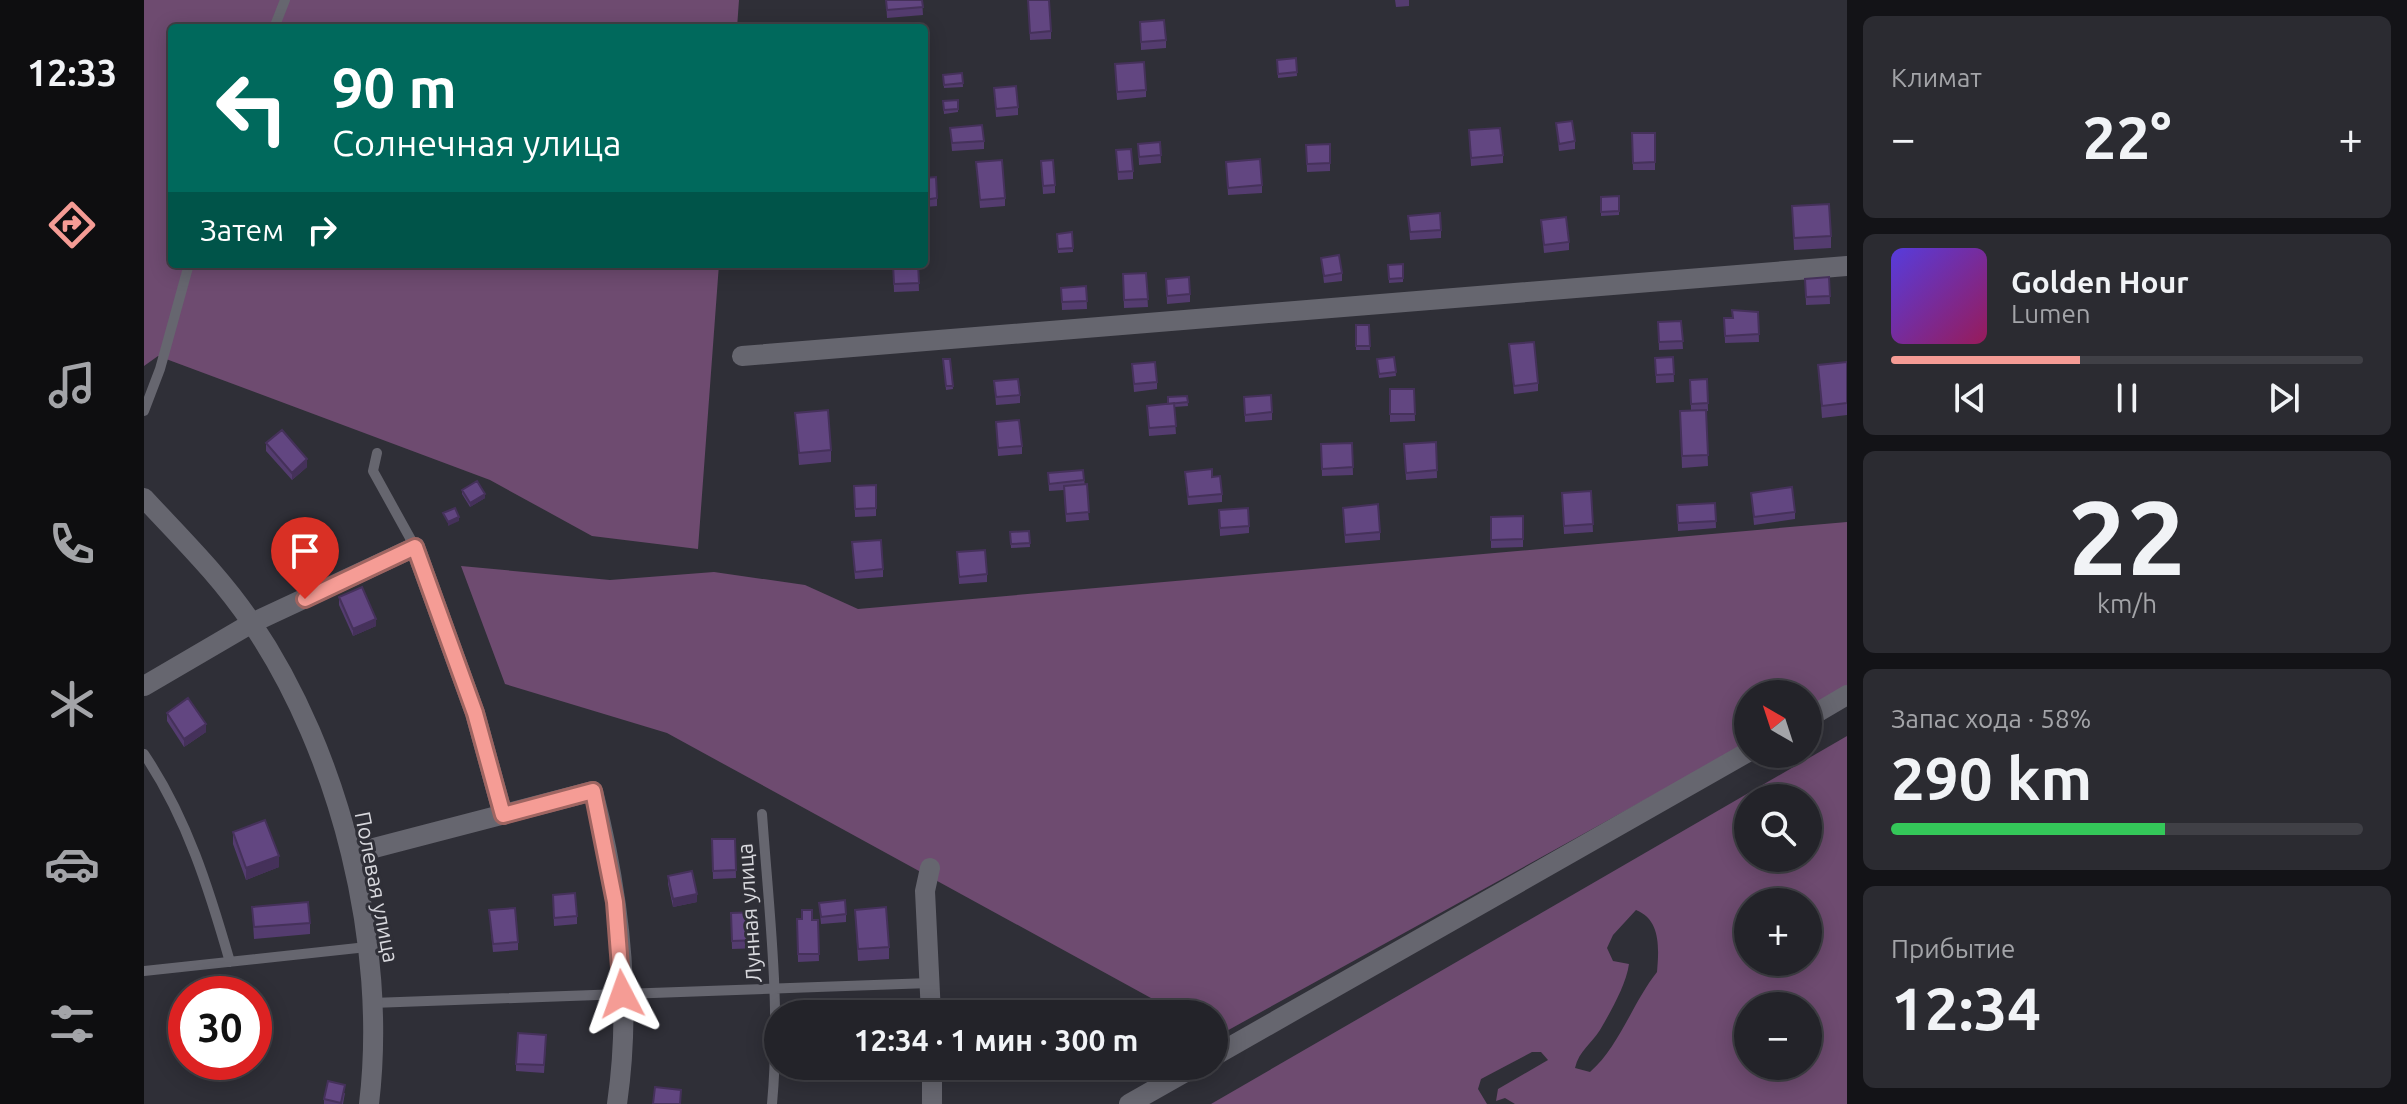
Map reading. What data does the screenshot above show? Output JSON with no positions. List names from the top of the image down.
{
  "streets": {
    "street": ["Полевая улица"],
    "lane": ["Лунная улица"]
  },
  "north": "top left",
  "page": {
    "tabs": "12:33",
    "tile": [
      "Климат",
      ["22", "km/h"],
      ["Запас хода · 58%", "290 km"],
      ["Прибытие", "12:34"]
    ],
    "turn": ["90 m", "Солнечная улица"],
    "heat": ["−", "22°", "+"],
    "then": "Затем",
    "song": ["Golden Hour", "Lumen"],
    "map_buttons": ["+", "−"],
    "limit": "30",
    "trip": "12:34 · 1 мин · 300 m"
  }
}
